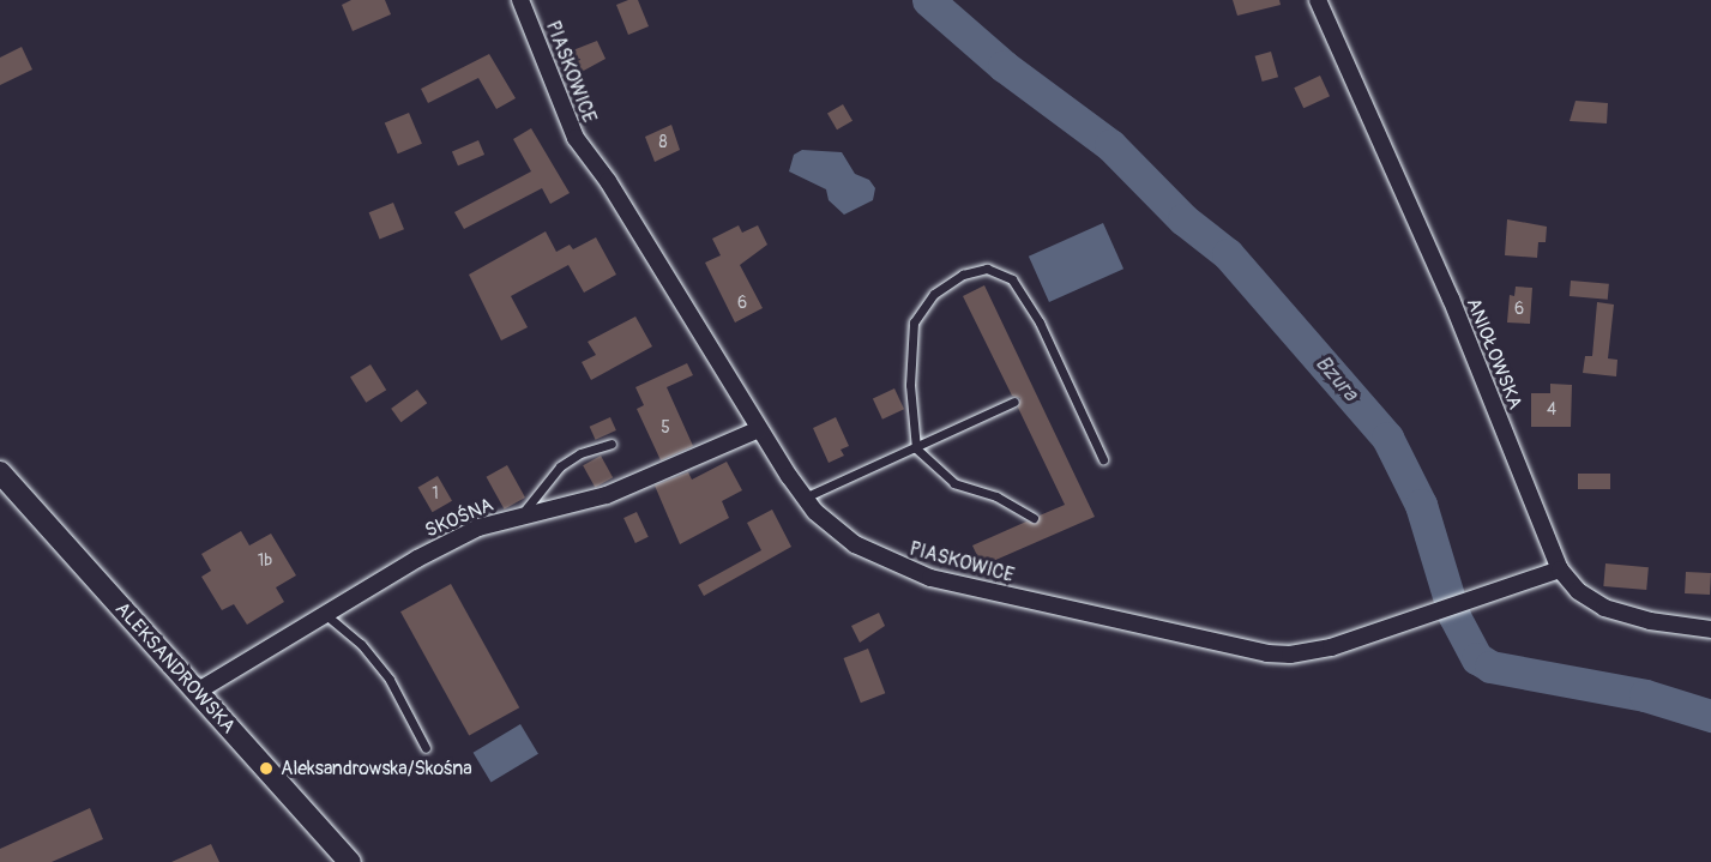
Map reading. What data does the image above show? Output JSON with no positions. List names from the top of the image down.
{
  "streets": {
    "main road": ["ALEKSANDROWSKA"],
    "street": ["PIASKOWICE", "ANIOŁOWSKA", "SKOŚNA"]
  },
  "crossings": [
    ["PIASKOWICE", "ANIOŁOWSKA"],
    ["PIASKOWICE", "SKOŚNA"],
    ["SKOŚNA", "ALEKSANDROWSKA"]
  ],
  "water": ["Bzura"],
  "places": ["Aleksandrowska/Skośna"],
  "house_numbers": [
    "8",
    "6",
    "6",
    "4",
    "5",
    "1",
    "1b"
  ]
}
